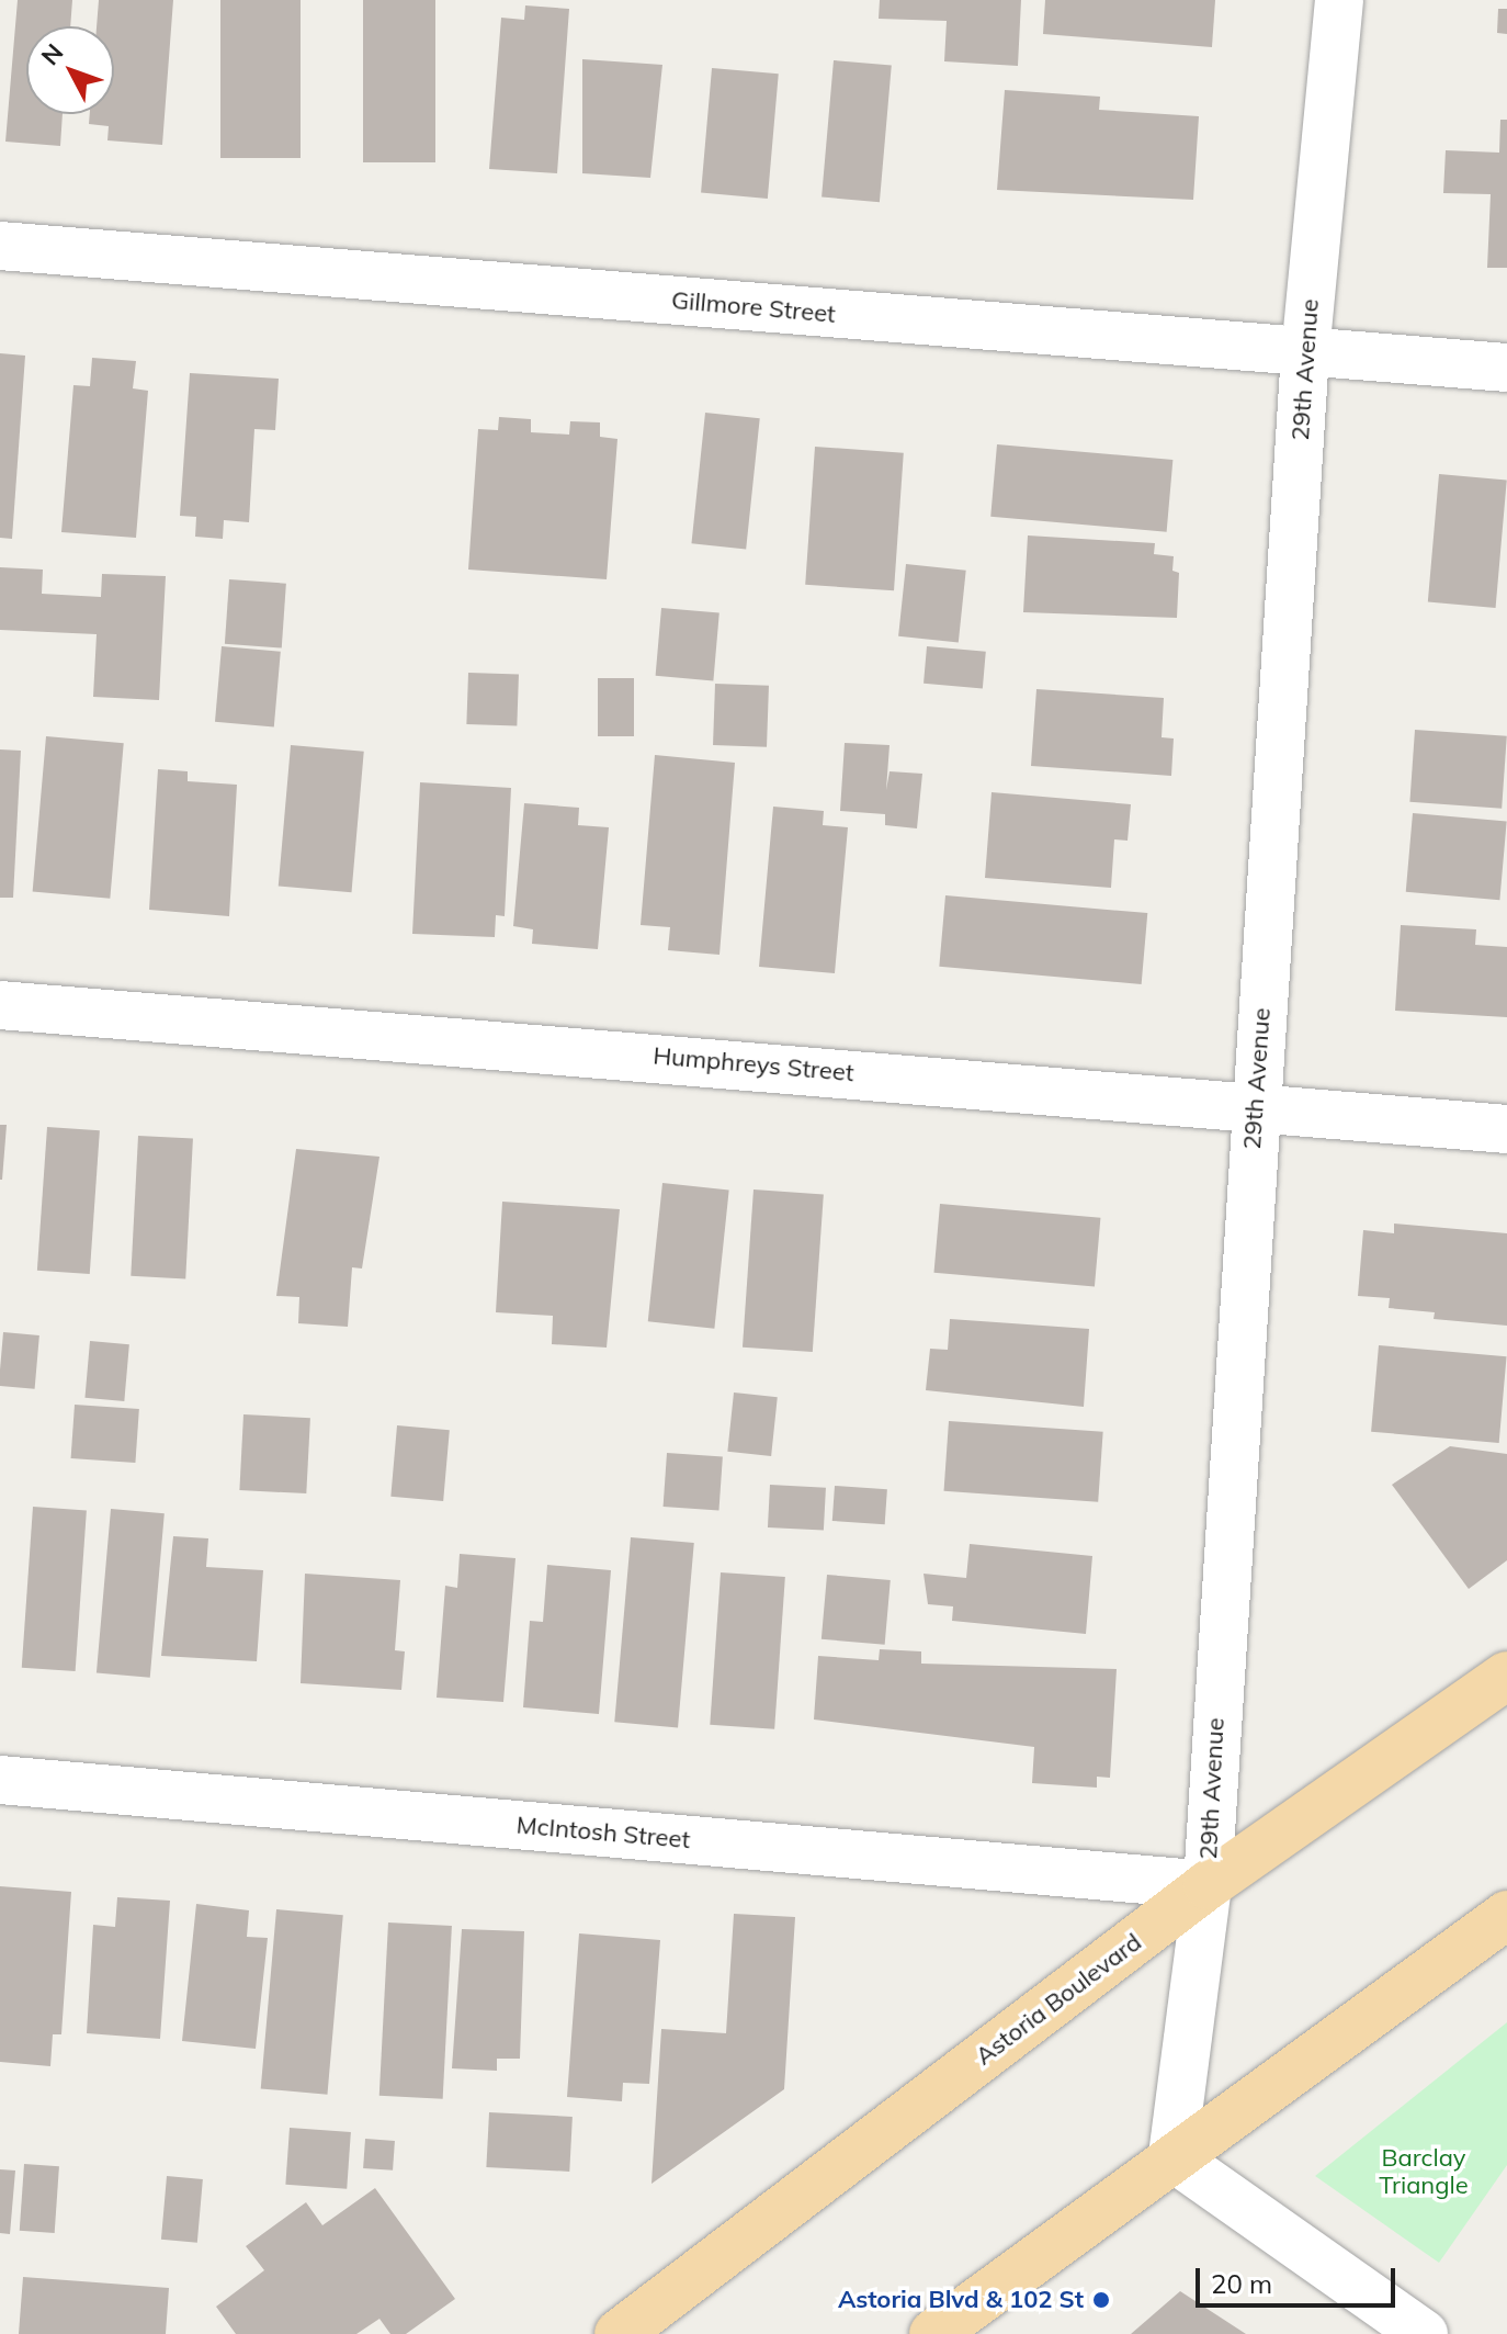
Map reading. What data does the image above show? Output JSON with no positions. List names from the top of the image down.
{
  "streets": {
    "main road": ["Astoria Boulevard"],
    "street": [
      "Gillmore Street",
      "29th Avenue",
      "Humphreys Street",
      "McIntosh Street"
    ]
  },
  "crossings": [
    ["Gillmore Street", "29th Avenue"],
    ["29th Avenue", "Humphreys Street"],
    ["29th Avenue", "McIntosh Street"],
    ["29th Avenue", "Astoria Boulevard"],
    ["McIntosh Street", "Astoria Boulevard"]
  ],
  "parks": ["Barclay Triangle"],
  "places": ["Astoria Blvd & 102 St"],
  "scale_bar": "20 m",
  "north": "top left"
}
